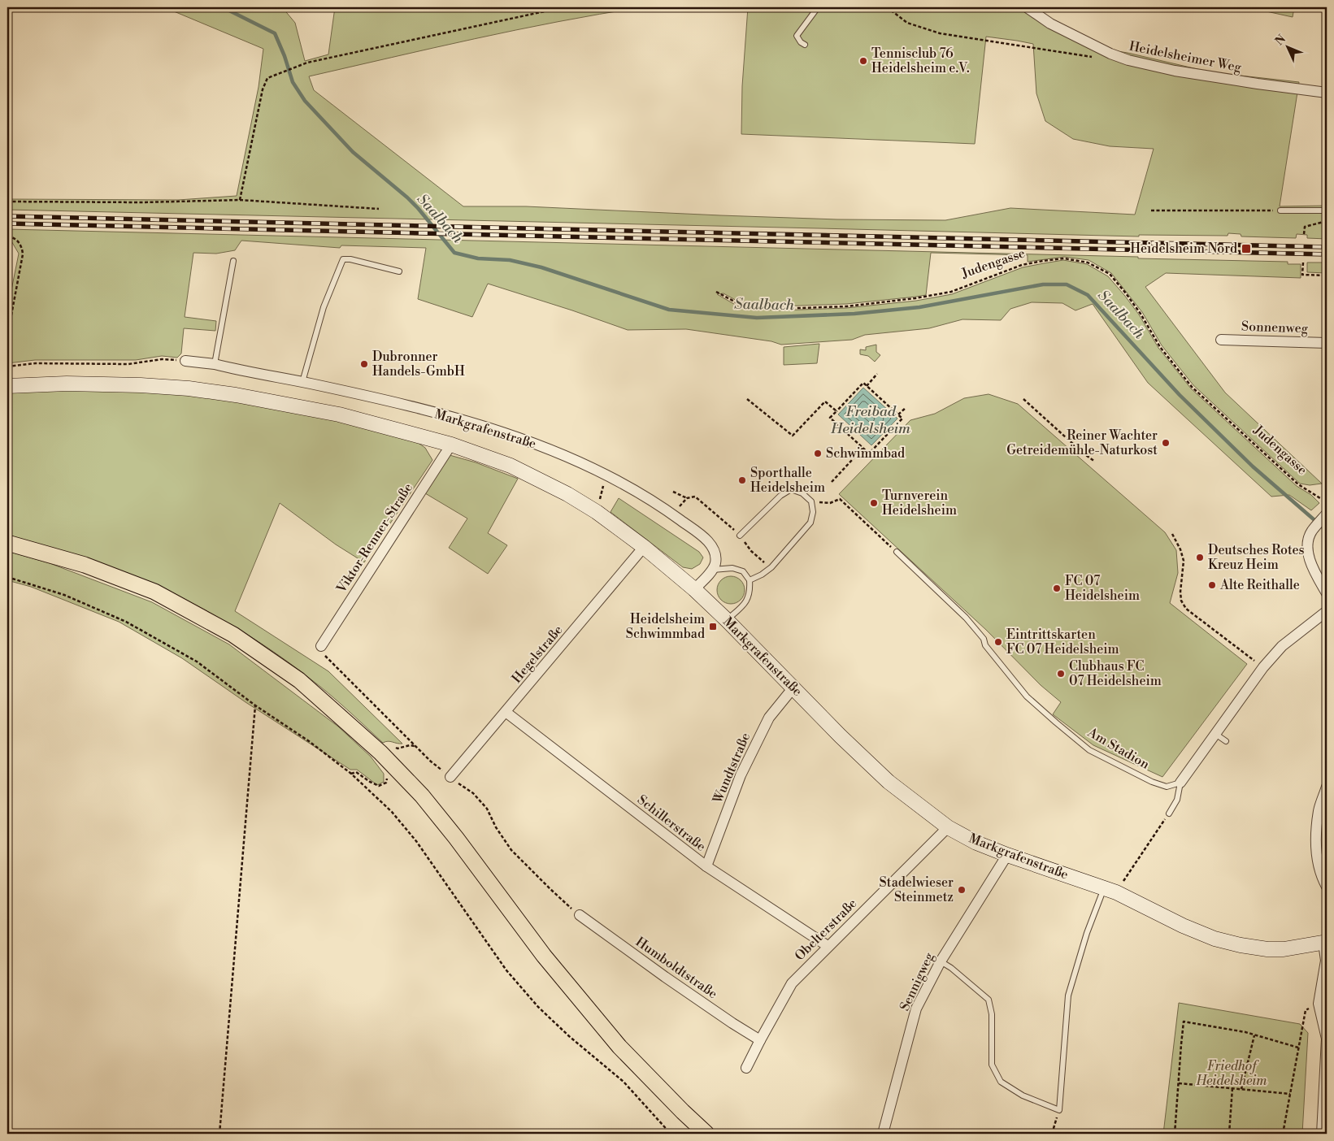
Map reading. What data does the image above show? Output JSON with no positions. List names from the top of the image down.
{
  "streets": {
    "street": [
      "Heidelsheimer Weg",
      "Sonnenweg",
      "Markgrafenstraße",
      "Viktor-Renner-Straße",
      "Hegelstraße",
      "Wundtstraße",
      "Schillerstraße",
      "Obelterstraße",
      "Humboldtstraße",
      "Sennigweg"
    ],
    "lane": ["Am Stadion"],
    "path": ["Judengasse"]
  },
  "crossings": [
    ["Markgrafenstraße", "Viktor-Renner-Straße"],
    ["Markgrafenstraße", "Hegelstraße"],
    ["Markgrafenstraße", "Wundtstraße"],
    ["Markgrafenstraße", "Obelterstraße"],
    ["Markgrafenstraße", "Sennigweg"],
    ["Hegelstraße", "Schillerstraße"],
    ["Wundtstraße", "Schillerstraße"],
    ["Schillerstraße", "Obelterstraße"],
    ["Obelterstraße", "Humboldtstraße"]
  ],
  "water": ["Saalbach", "Freibad Heidelsheim"],
  "parks": ["Friedhof Heidelsheim"],
  "places": {
    "other": [
      "Tennisclub 76 Heidelsheim e.V.",
      "Dubronner Handels-GmbH",
      "Reiner Wachter Getreidemühle-Naturkost",
      "Schwimmbad",
      "Sporthalle Heidelsheim",
      "Turnverein Heidelsheim",
      "Deutsches Rotes Kreuz Heim",
      "Alte Reithalle",
      "FC 07 Heidelsheim",
      "Eintrittskarten FC 07 Heidelsheim",
      "Clubhaus FC 07 Heidelsheim",
      "Stadelwieser Steinmetz"
    ],
    "transit": ["Heidelsheim Nord", "Heidelsheim Schwimmbad"]
  },
  "north": "top left"
}
